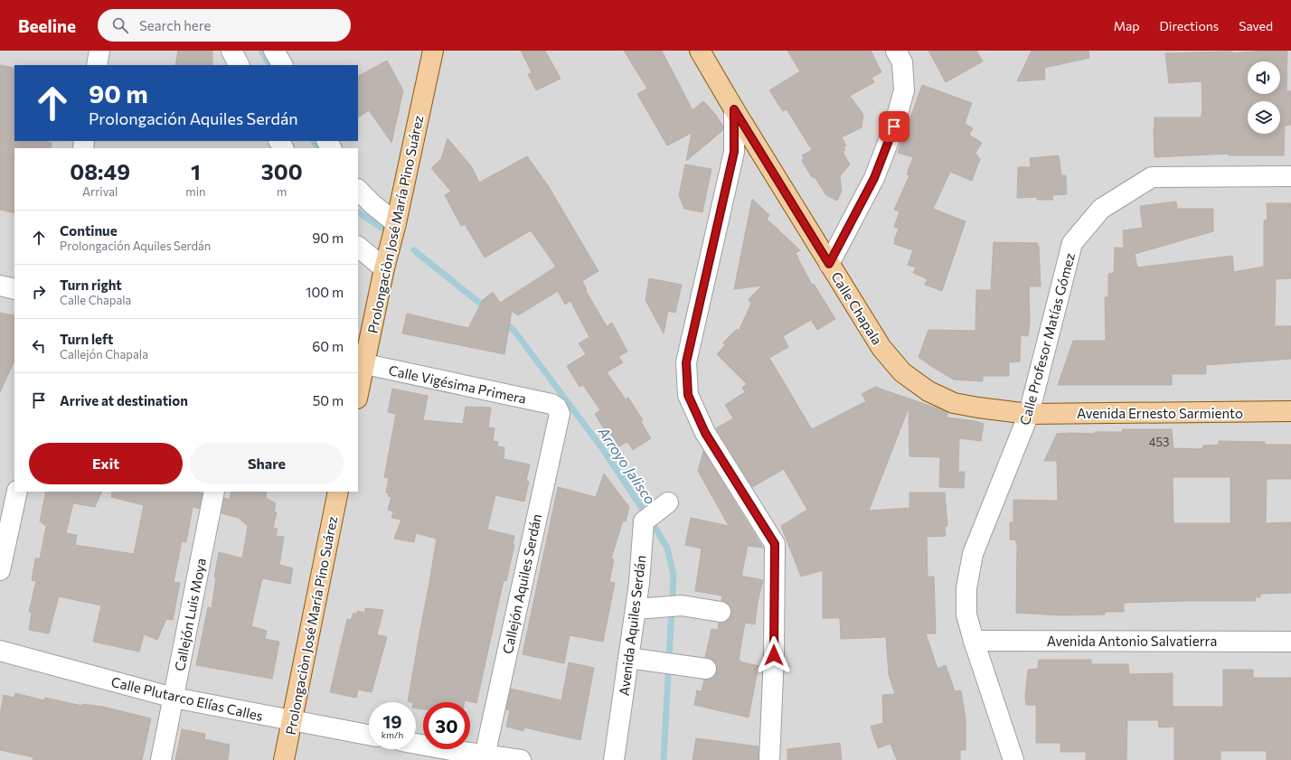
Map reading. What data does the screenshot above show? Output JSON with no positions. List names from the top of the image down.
{
  "streets": {
    "main road": ["Prolongaciòn José María Pino Suárez", "Calle Chapala", "Avenida Ernesto Sarmiento"],
    "street": [
      "Calle Profesor Matías Gómez",
      "Calle Vigésima Primera",
      "Callejón Aquiles Serdán",
      "Callejón Luis Moya",
      "Avenida Aquiles Serdán",
      "Avenida Antonio Salvatierra",
      "Calle Plutarco Elías Calles"
    ]
  },
  "crossings": [
    ["Prolongaciòn José María Pino Suárez", "Calle Vigésima Primera"],
    ["Prolongaciòn José María Pino Suárez", "Calle Plutarco Elías Calles"],
    ["Calle Chapala", "Calle Profesor Matías Gómez"],
    ["Calle Chapala", "Avenida Ernesto Sarmiento"],
    ["Calle Profesor Matías Gómez", "Avenida Ernesto Sarmiento"],
    ["Calle Profesor Matías Gómez", "Avenida Antonio Salvatierra"],
    ["Calle Vigésima Primera", "Callejón Aquiles Serdán"],
    ["Callejón Luis Moya", "Calle Plutarco Elías Calles"]
  ],
  "water": ["Arroyo Jalisco"],
  "house_numbers": ["453"],
  "page": {
    "header": "Beeline",
    "search": "Search here",
    "nav": ["Map", "Directions", "Saved"],
    "turn": ["90 m", "Prolongación Aquiles Serdán"],
    "eta": [
      "08:49",
      "Arrival",
      "1",
      "min",
      "300",
      "m"
    ],
    "list": [
      {
        "name": "Continue",
        "note": "Prolongación Aquiles Serdán",
        "value": "90 m"
      },
      {
        "name": "Turn right",
        "note": "Calle Chapala",
        "value": "100 m"
      },
      {
        "name": "Turn left",
        "note": "Callejón Chapala",
        "value": "60 m"
      },
      {
        "name": "Arrive at destination",
        "value": "50 m"
      }
    ],
    "buttons": ["Exit", "Share"],
    "speed": "19 km/h",
    "limit": "30"
  }
}
